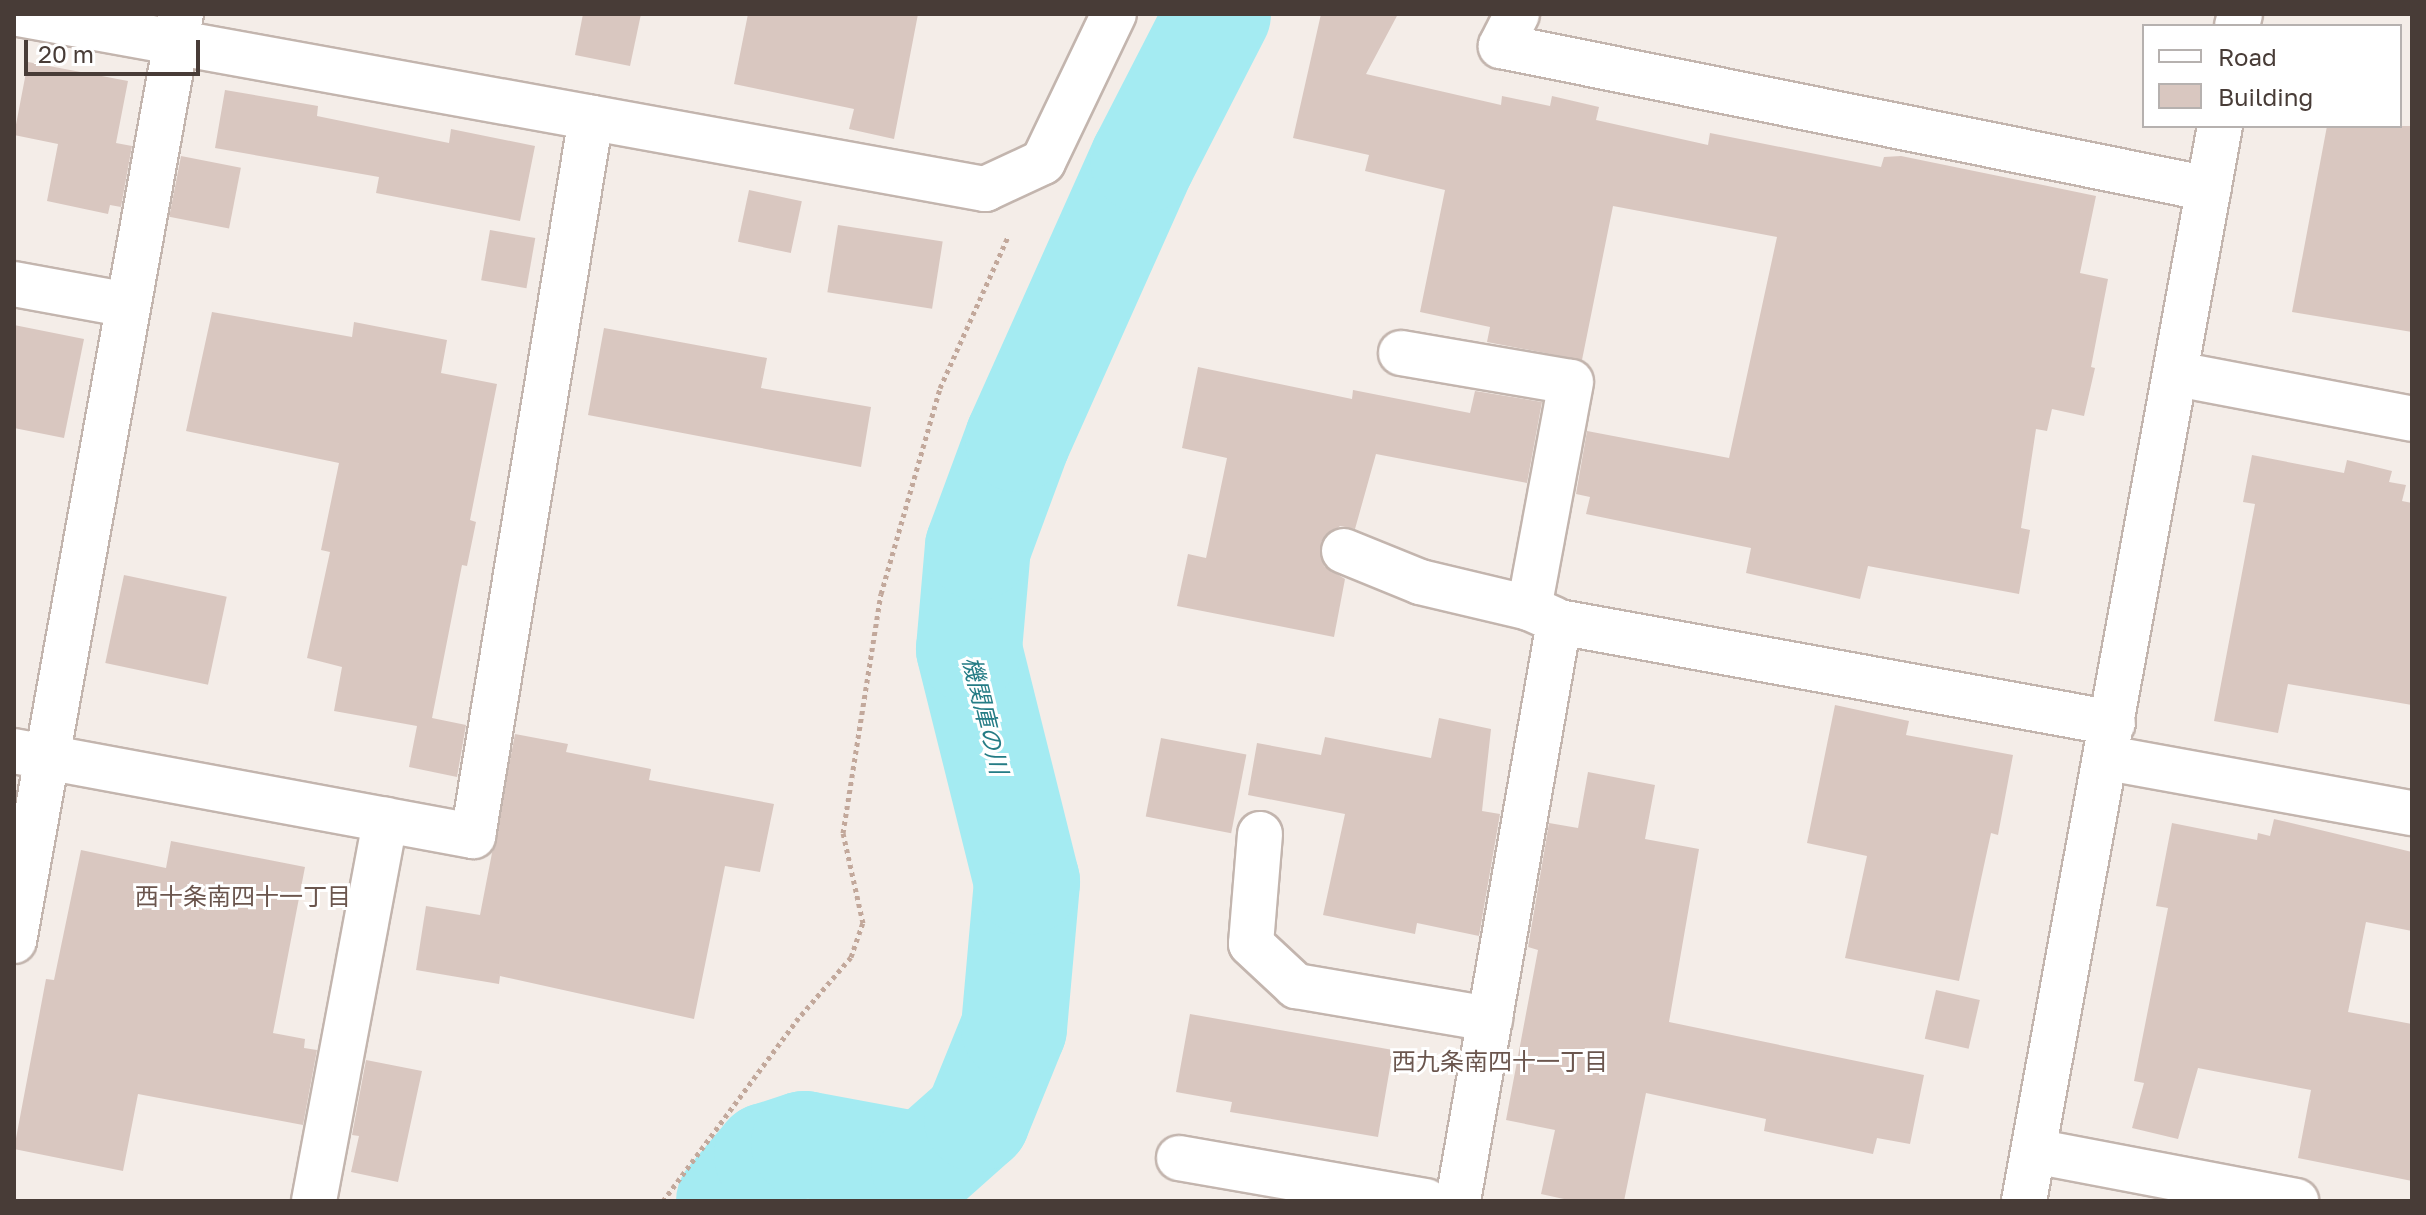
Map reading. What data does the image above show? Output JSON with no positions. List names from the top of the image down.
{
  "districts": ["西十条南四十一丁目", "西九条南四十一丁目"],
  "water": ["機関庫の川"],
  "legend": ["Road", "Building"],
  "scale_bar": "20 m"
}
